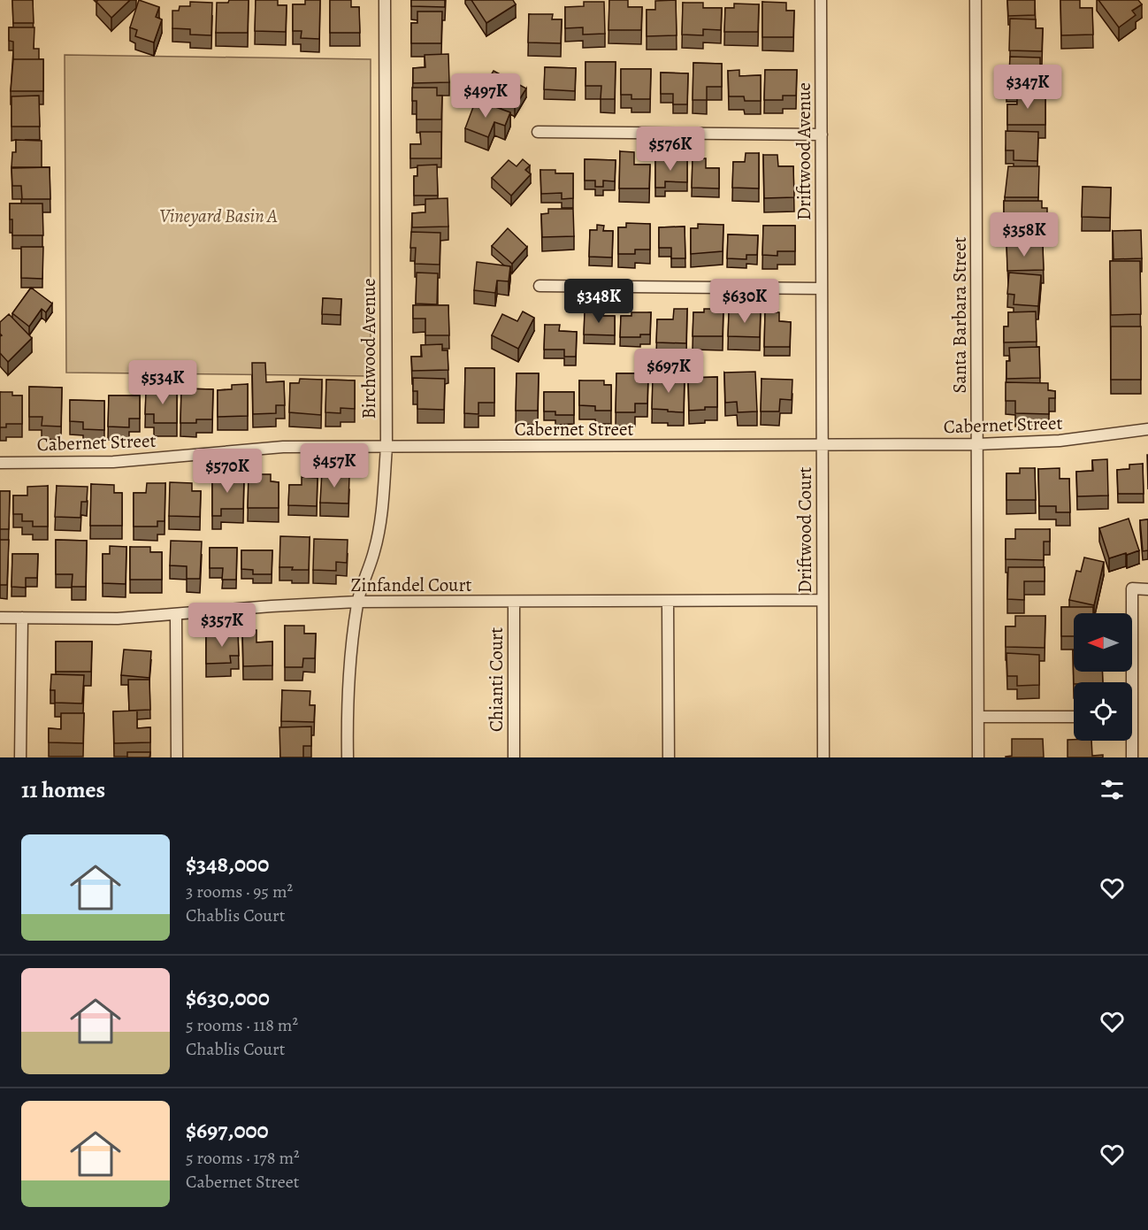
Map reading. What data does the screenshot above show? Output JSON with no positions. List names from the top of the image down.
{
  "streets": {
    "street": [
      "Driftwood Avenue",
      "Santa Barbara Street",
      "Birchwood Avenue",
      "Cabernet Street",
      "Driftwood Court",
      "Zinfandel Court",
      "Chianti Court"
    ]
  },
  "crossings": [
    ["Driftwood Avenue", "Driftwood Court"],
    ["Santa Barbara Street", "Cabernet Street"],
    ["Birchwood Avenue", "Cabernet Street"],
    ["Birchwood Avenue", "Zinfandel Court"],
    ["Cabernet Street", "Driftwood Court"],
    ["Driftwood Court", "Zinfandel Court"],
    ["Zinfandel Court", "Chianti Court"]
  ],
  "parks": ["Vineyard Basin A"],
  "north": "left",
  "page": {
    "price": [
      "$347K",
      "$497K",
      "$576K",
      "$358K",
      "$348K",
      "$630K",
      "$697K",
      "$534K",
      "$457K",
      "$570K",
      "$357K"
    ],
    "heading": "11 homes",
    "list": [
      {
        "name": "$348,000",
        "note": "3 rooms · 95 m² · Chablis Court"
      },
      {
        "name": "$630,000",
        "note": "5 rooms · 118 m² · Chablis Court"
      },
      {
        "name": "$697,000",
        "note": "5 rooms · 178 m² · Cabernet Street"
      }
    ]
  }
}
